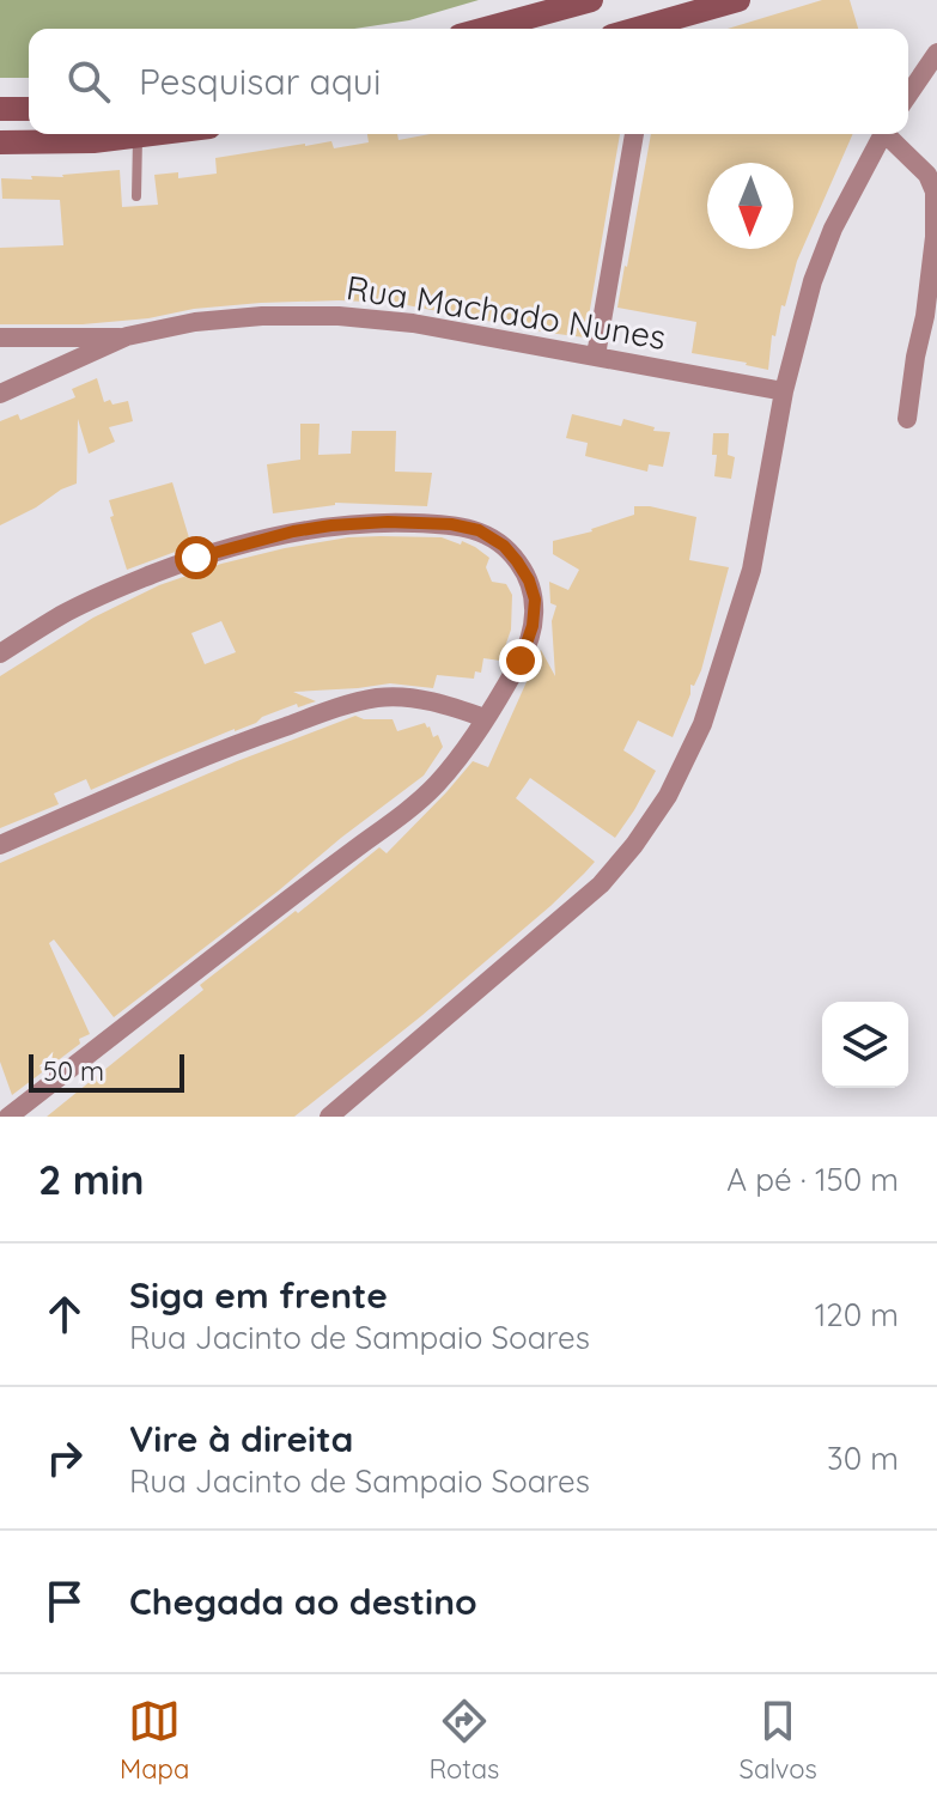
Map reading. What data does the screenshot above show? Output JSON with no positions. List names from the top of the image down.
{
  "streets": {
    "street": ["Rua Machado Nunes"]
  },
  "scale_bar": "50 m",
  "north": "bottom",
  "page": {
    "search": "Pesquisar aqui",
    "scale": "50 m",
    "heading": ["2 min", "A pé · 150 m"],
    "list": [
      ["Siga em frente", "Rua Jacinto de Sampaio Soares", "120 m"],
      ["Vire à direita", "Rua Jacinto de Sampaio Soares", "30 m"],
      "Chegada ao destino"
    ],
    "nav": ["Mapa", "Rotas", "Salvos"]
  }
}
